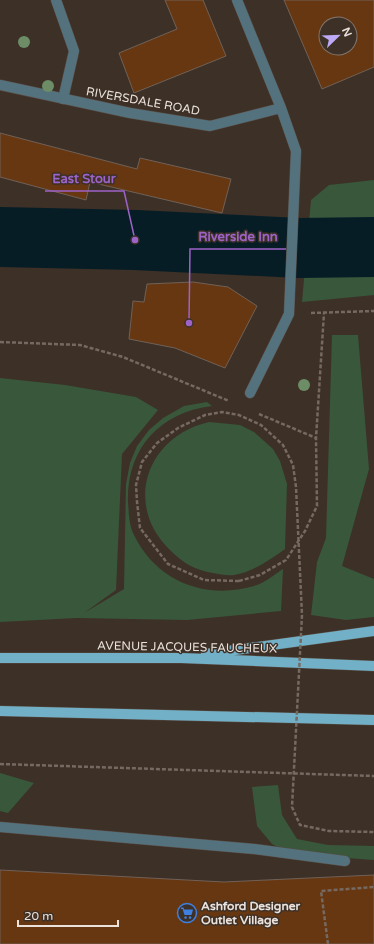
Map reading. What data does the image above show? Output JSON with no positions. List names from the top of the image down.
{
  "streets": {
    "main road": ["AVENUE JACQUES FAUCHEUX"],
    "street": ["RIVERSDALE ROAD"]
  },
  "places": {
    "other": ["East Stour", "Riverside Inn"],
    "supermarket": ["Ashford Designer Outlet Village"]
  },
  "scale_bar": "20 m",
  "north": "top right"
}
